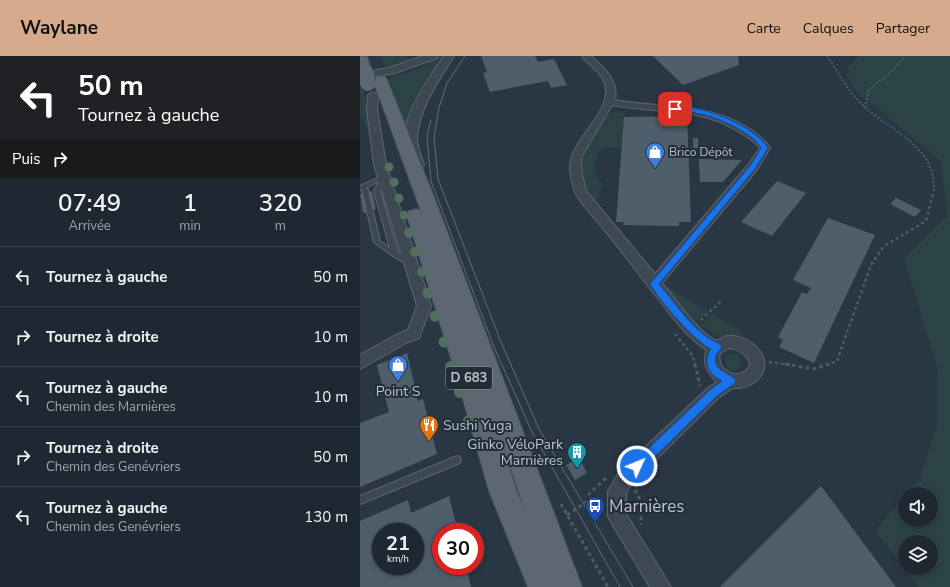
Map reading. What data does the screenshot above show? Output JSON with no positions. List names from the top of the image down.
{
  "streets": {
    "main road": ["D 683"]
  },
  "places": {
    "shop": ["Brico Dépôt", "Point S"],
    "restaurant": ["Sushi Yuga"],
    "building": ["Ginko VéloPark Marnières"],
    "bus stop": ["Marnières"]
  },
  "page": {
    "header": "Waylane",
    "nav": ["Carte", "Calques", "Partager"],
    "turn": ["50 m", "Tournez à gauche"],
    "then": "Puis",
    "eta": [
      "07:49",
      "Arrivée",
      "1",
      "min",
      "320",
      "m"
    ],
    "list": [
      {
        "name": "Tournez à gauche",
        "value": "50 m"
      },
      {
        "name": "Tournez à droite",
        "value": "10 m"
      },
      {
        "name": "Tournez à gauche",
        "note": "Chemin des Marnières",
        "value": "10 m"
      },
      {
        "name": "Tournez à droite",
        "note": "Chemin des Genévriers",
        "value": "50 m"
      },
      {
        "name": "Tournez à gauche",
        "note": "Chemin des Genévriers",
        "value": "130 m"
      }
    ],
    "speed": "21 km/h",
    "limit": "30"
  }
}
